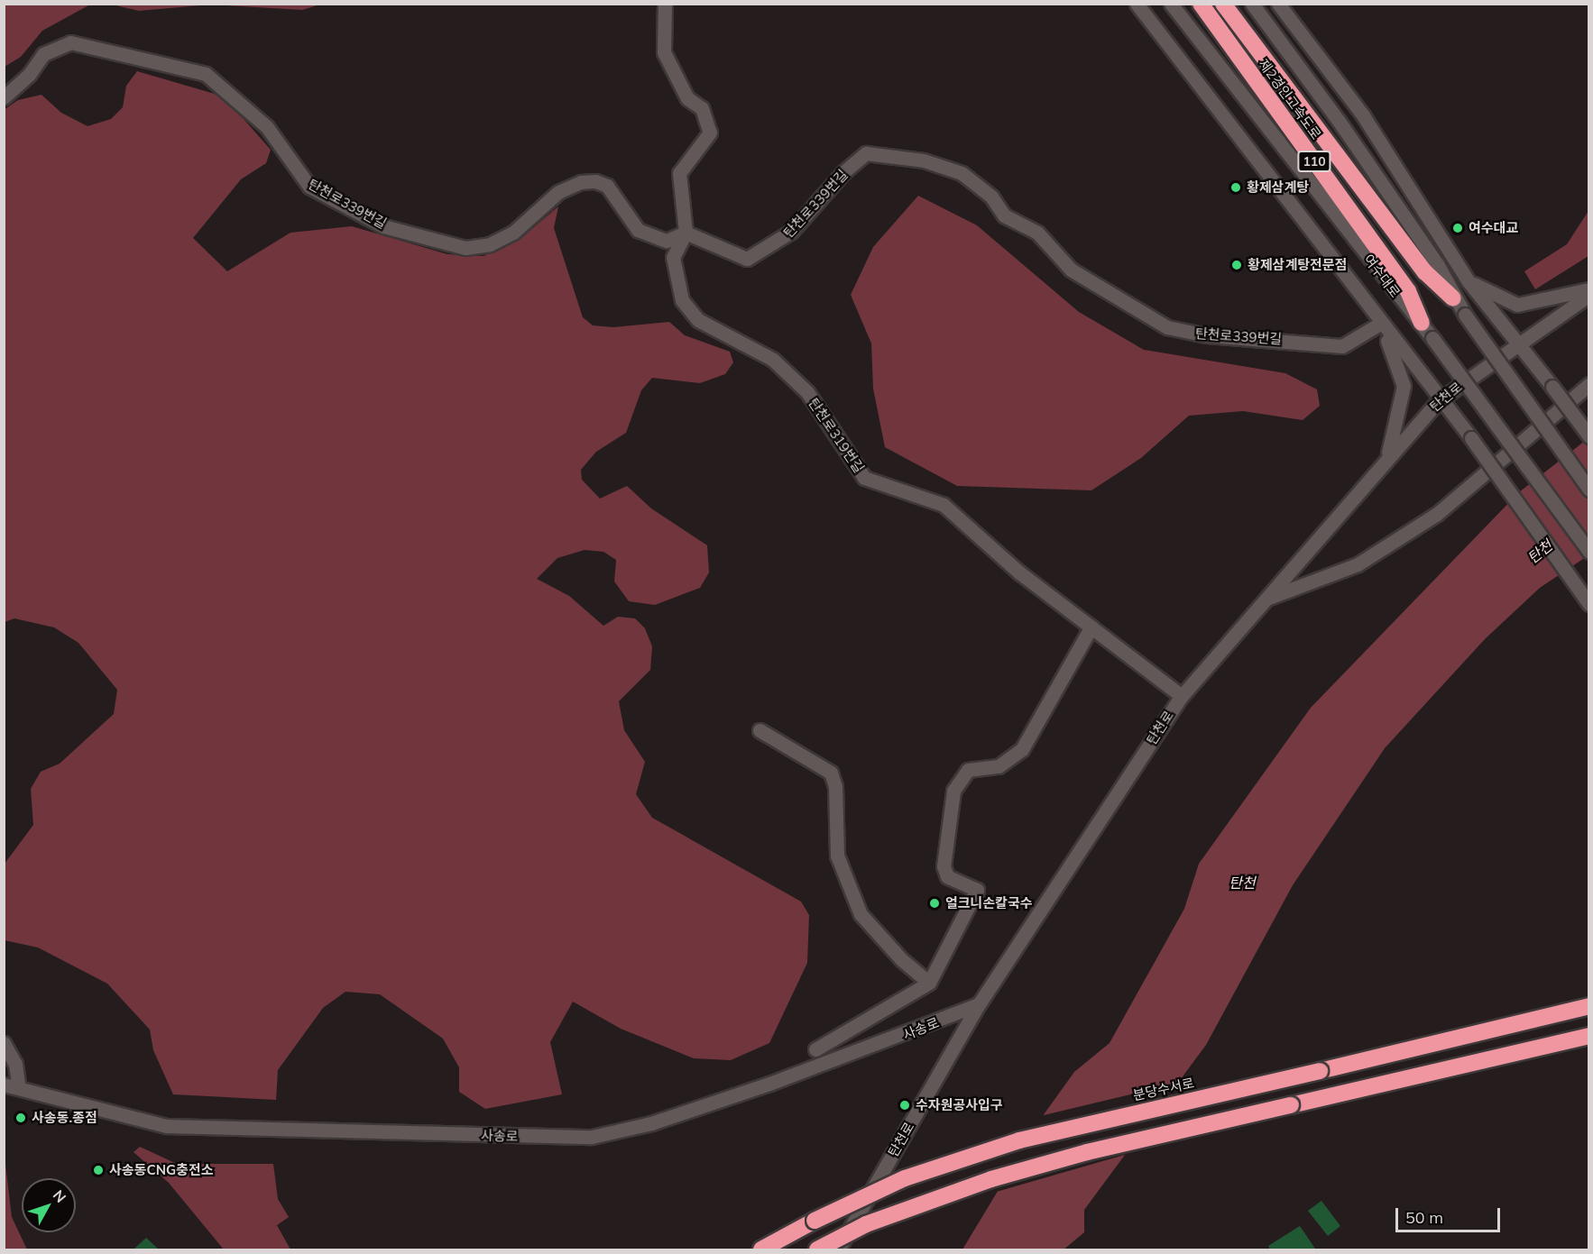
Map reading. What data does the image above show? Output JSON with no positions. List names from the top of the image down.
{
  "streets": {
    "highway": ["제2경인고속도로", "110", "분당수서로"],
    "street": [
      "탄천로339번길",
      "여수대로",
      "탄천로",
      "탄천로319번길",
      "사송로"
    ]
  },
  "crossings": [
    ["제2경인고속도로", "여수대로"],
    ["탄천로339번길", "탄천로319번길"],
    ["탄천로", "탄천로319번길"],
    ["탄천로", "사송로"]
  ],
  "water": ["탄천"],
  "places": [
    "황제삼계탕",
    "여수대교",
    "황제삼계탕전문점",
    "얼크니손칼국수",
    "수자원공사입구",
    "사송동.종점",
    "사송동CNG충전소"
  ],
  "scale_bar": "50 m",
  "north": "top right"
}
